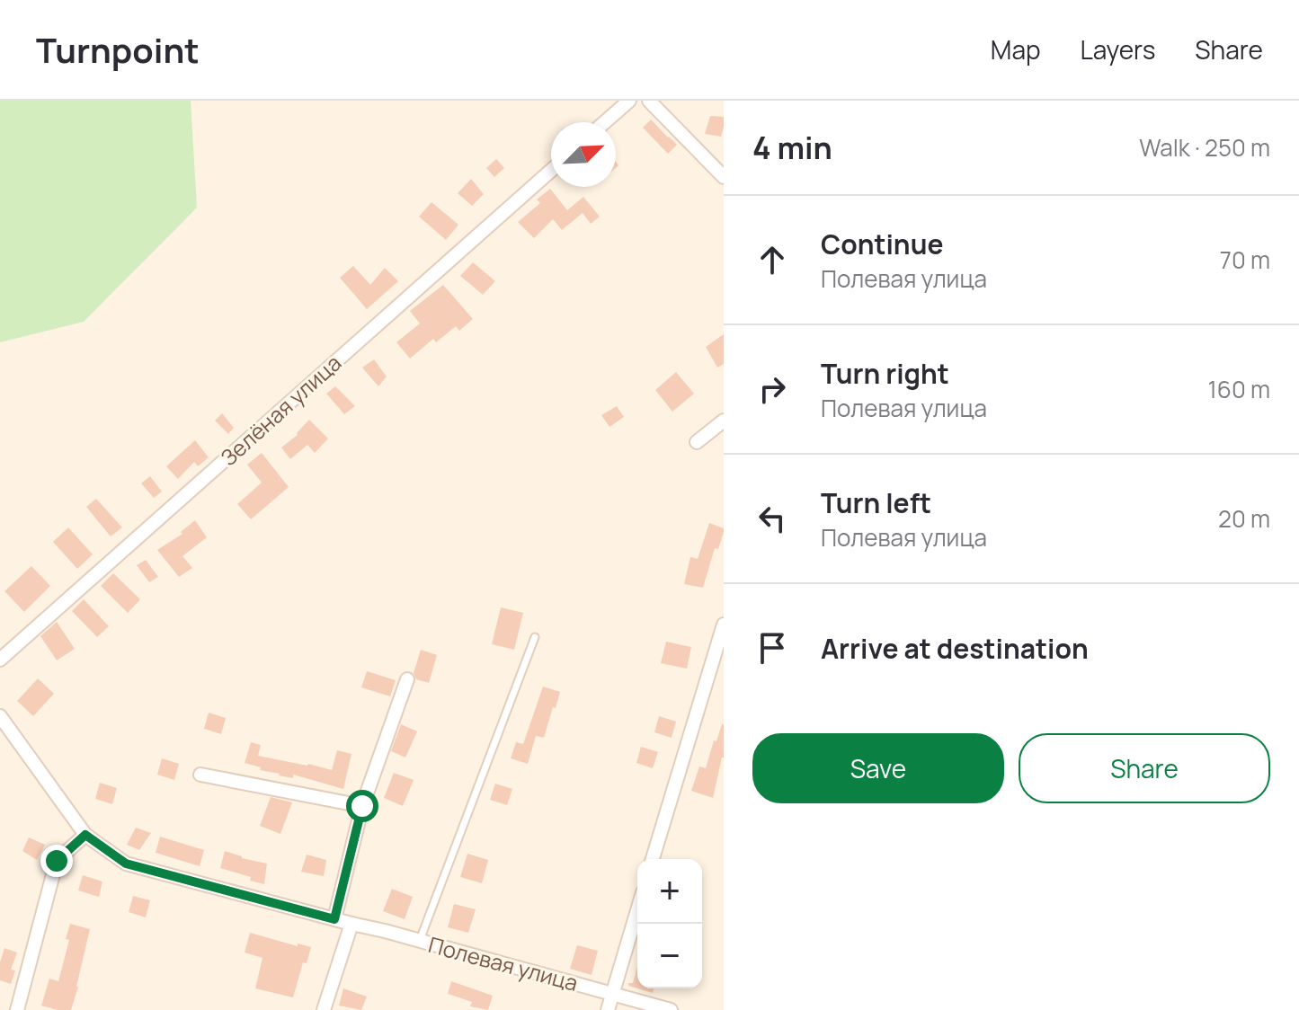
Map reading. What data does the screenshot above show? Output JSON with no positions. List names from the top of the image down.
{
  "streets": {
    "street": ["Зелёная улица", "Полевая улица"]
  },
  "north": "top right",
  "page": {
    "header": "Turnpoint",
    "nav": ["Map", "Layers", "Share"],
    "heading": ["4 min", "Walk · 250 m"],
    "list": [
      ["Continue", "Полевая улица", "70 m"],
      ["Turn right", "Полевая улица", "160 m"],
      ["Turn left", "Полевая улица", "20 m"],
      "Arrive at destination"
    ],
    "buttons": ["Save", "Share"],
    "map_buttons": ["+", "−"]
  }
}
